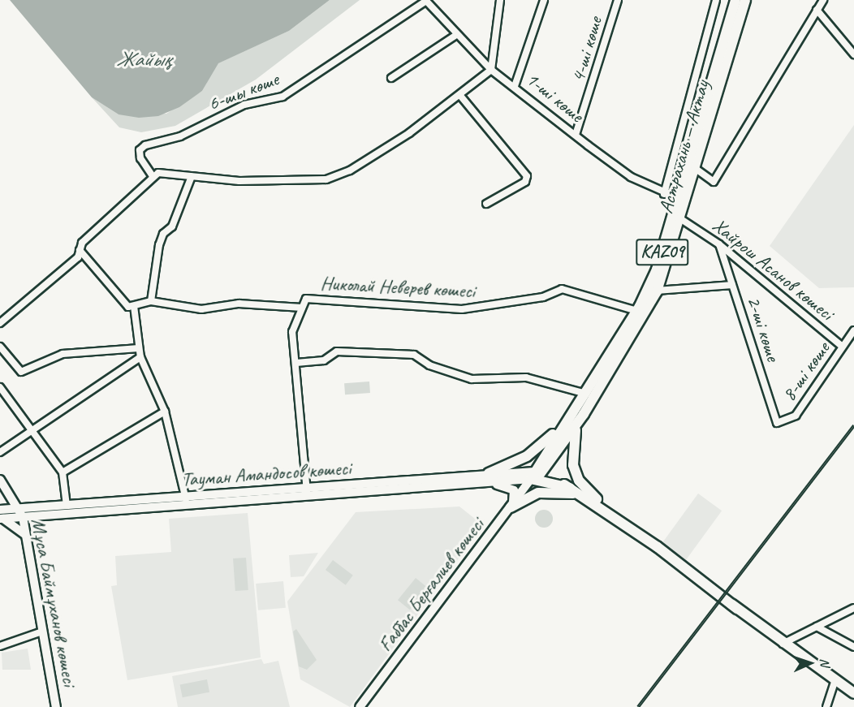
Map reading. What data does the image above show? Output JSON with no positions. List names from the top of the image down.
{
  "streets": {
    "highway": ["Астрахань — Актау", "KAZ09"],
    "main road": ["Тауман Амандосов көшесі", "Ғаббас Берғалиев көшесі", "Мұса Баймұханов көшесі"],
    "street": [
      "4-шi көше",
      "6-шы көше",
      "1-ші көше",
      "Хайрош Асанов көшесі",
      "Николай Неверев көшесі",
      "2-ші көше",
      "8-шi көше"
    ]
  },
  "crossings": [
    ["4-шi көше", "1-ші көше"],
    ["6-шы көше", "1-ші көше"],
    ["1-ші көше", "Астрахань — Актау"],
    ["Астрахань — Актау", "Хайрош Асанов көшесі"],
    ["Астрахань — Актау", "Николай Неверев көшесі"],
    ["Астрахань — Актау", "Тауман Амандосов көшесі"],
    ["Астрахань — Актау", "Ғаббас Берғалиев көшесі"],
    ["Хайрош Асанов көшесі", "2-ші көше"],
    ["Хайрош Асанов көшесі", "8-шi көше"],
    ["Николай Неверев көшесі", "Тауман Амандосов көшесі"],
    ["2-ші көше", "8-шi көше"],
    ["Тауман Амандосов көшесі", "Ғаббас Берғалиев көшесі"],
    ["Тауман Амандосов көшесі", "Мұса Баймұханов көшесі"]
  ],
  "water": ["Жайық"],
  "north": "right"
}
